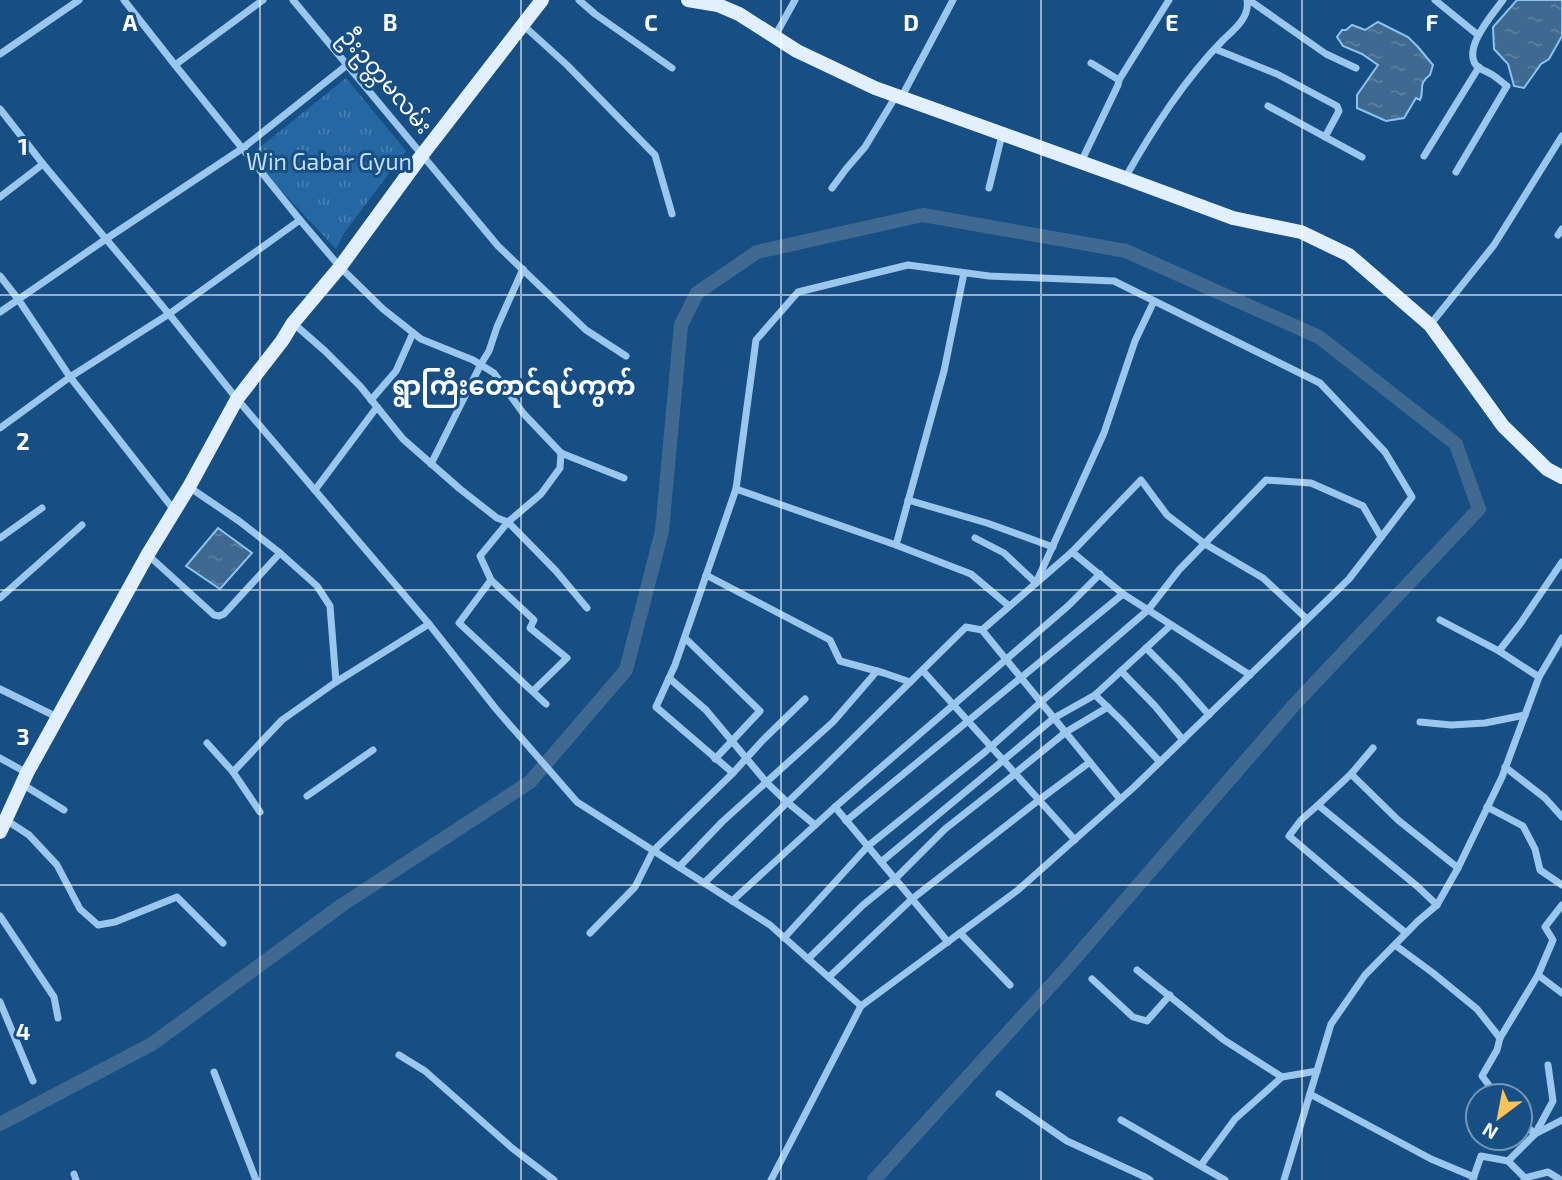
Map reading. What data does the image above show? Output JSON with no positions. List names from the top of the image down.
{
  "streets": {
    "street": ["ဦးဥတ္တမလမ်း"]
  },
  "districts": ["ရွာကြီးတောင်ရပ်ကွက်"],
  "parks": ["Win Gabar Gyun"],
  "north": "bottom left",
  "grid": {
    "columns": [
      "A",
      "B",
      "C",
      "D",
      "E",
      "F"
    ],
    "rows": [
      "1",
      "2",
      "3",
      "4"
    ]
  }
}
